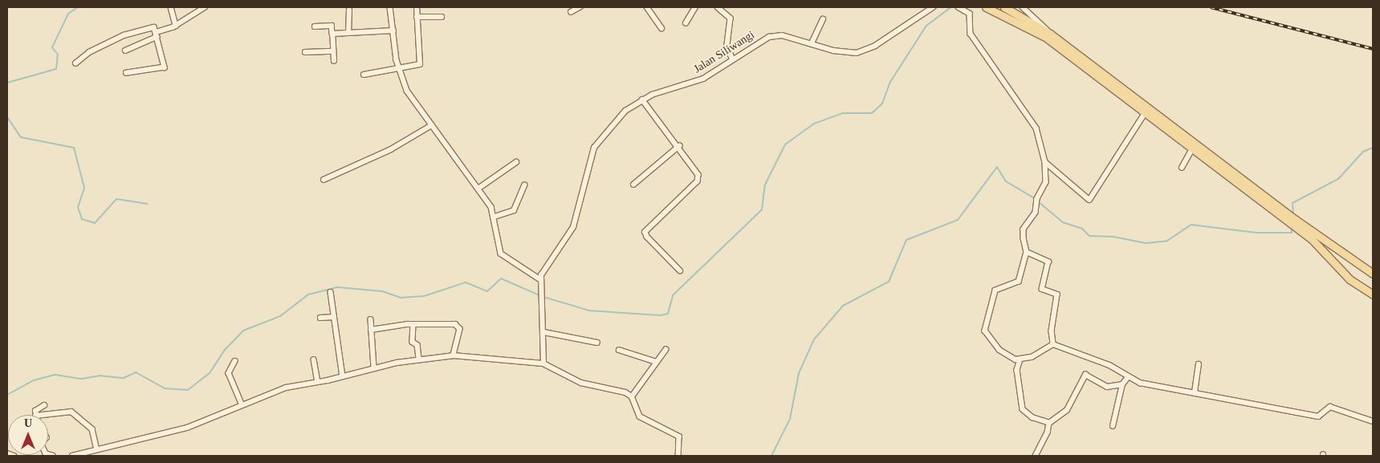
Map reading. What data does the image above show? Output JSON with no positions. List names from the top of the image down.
{
  "streets": {
    "street": ["Jalan Siliwangi"]
  },
  "north": "top"
}
